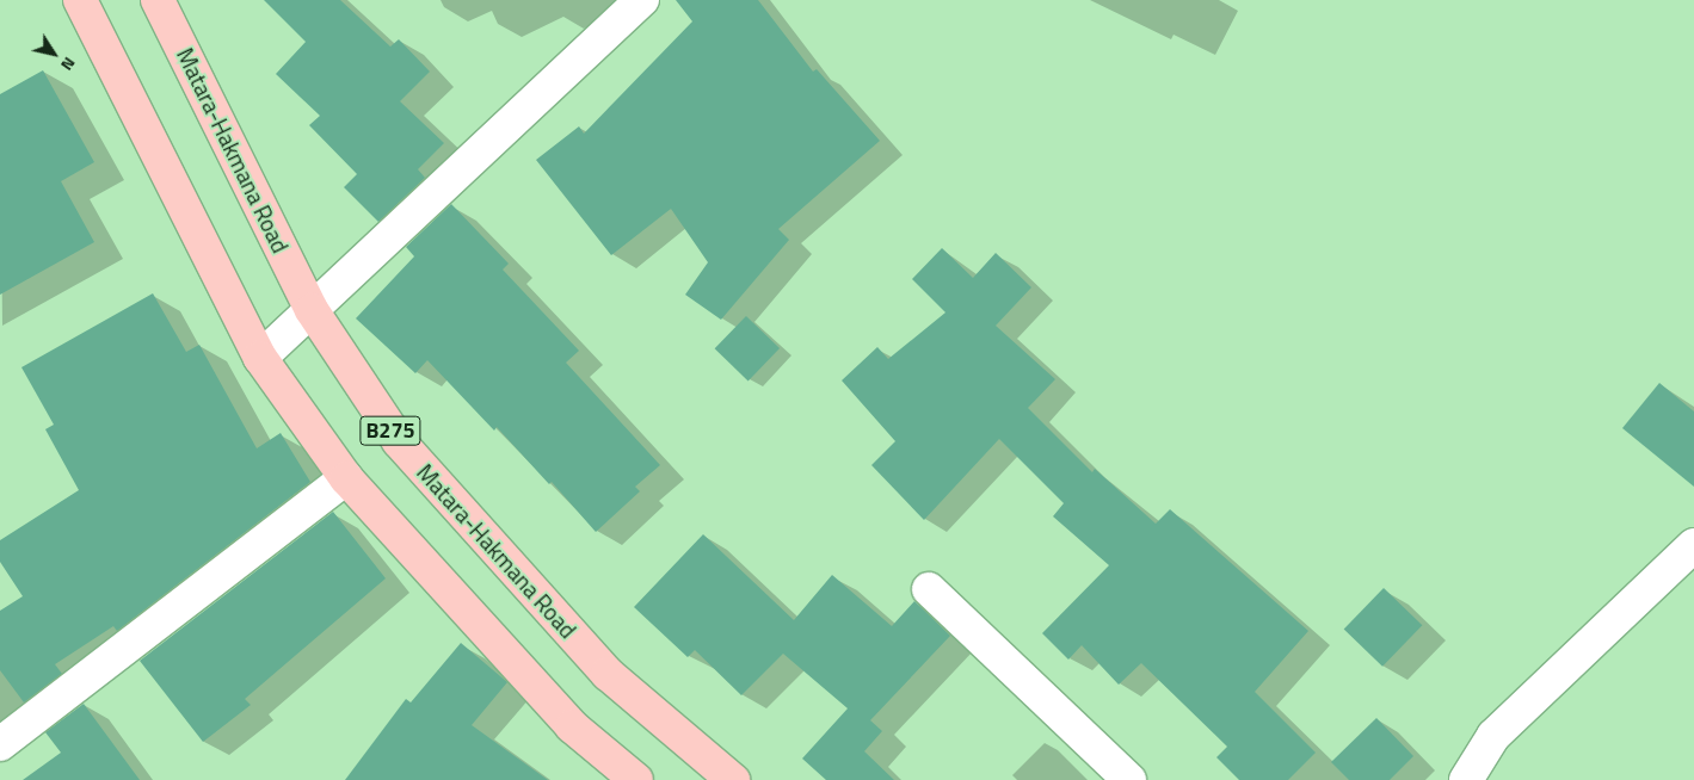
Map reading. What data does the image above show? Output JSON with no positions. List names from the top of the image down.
{
  "streets": {
    "main road": ["Matara-Hakmana Road", "B275"]
  },
  "north": "bottom right"
}
